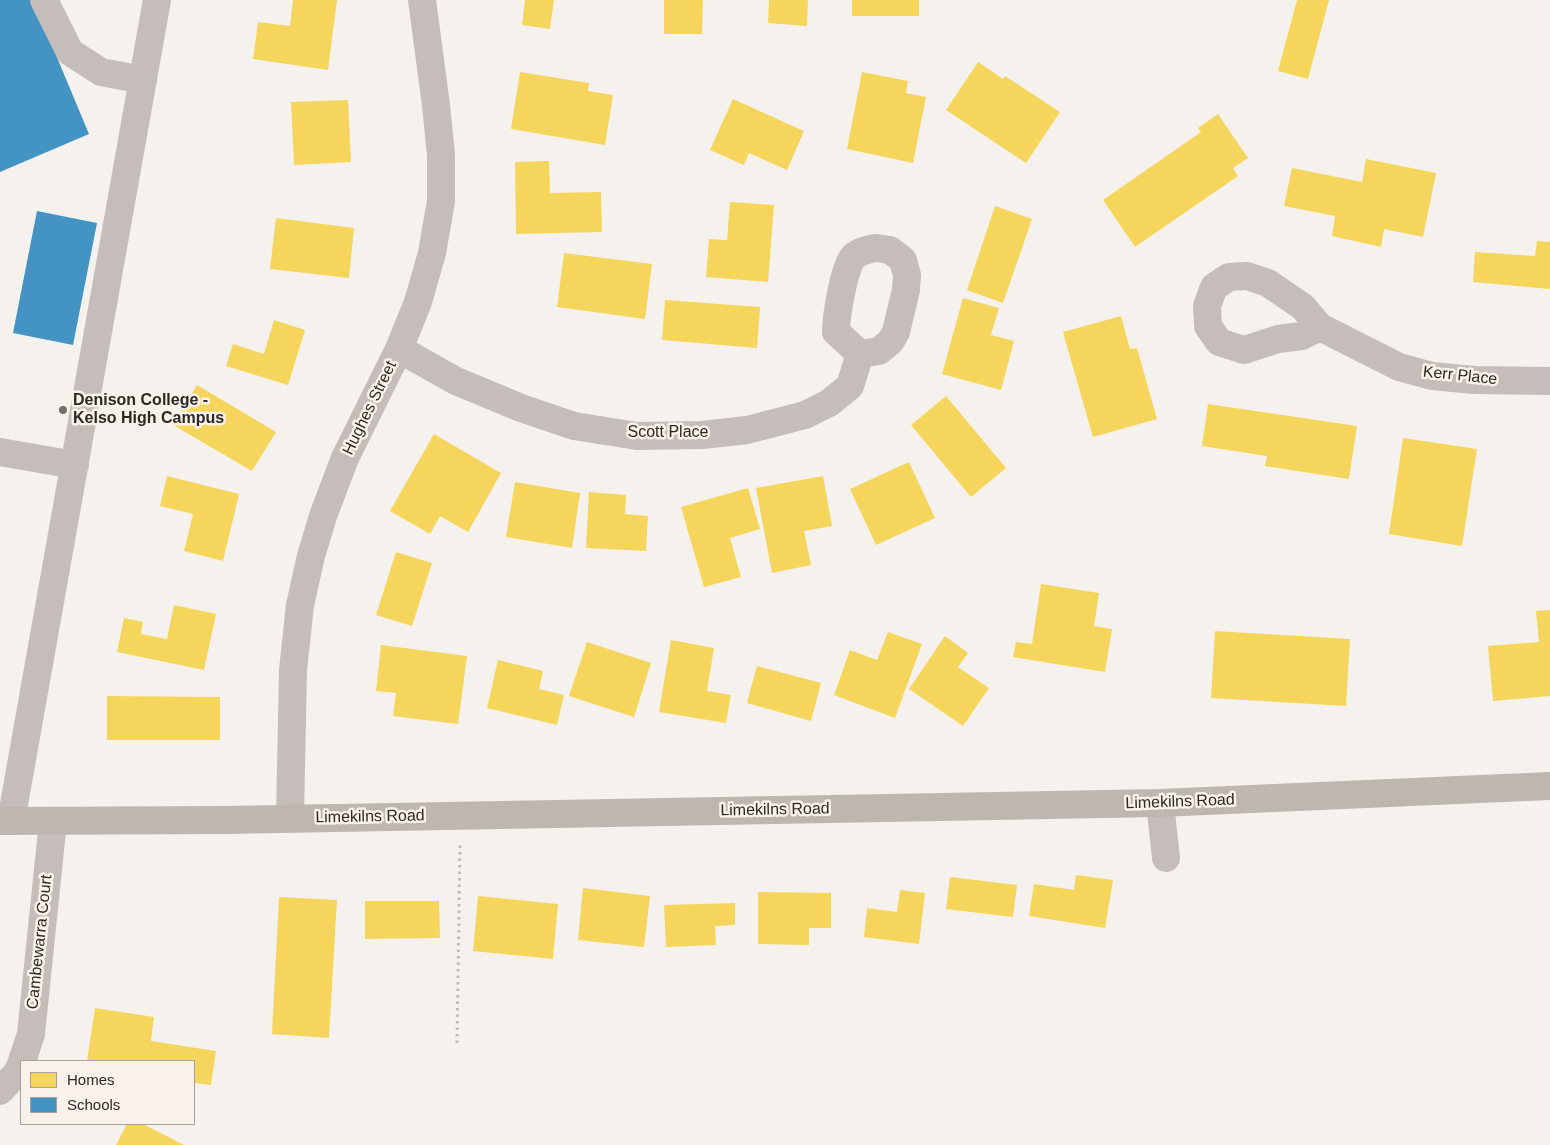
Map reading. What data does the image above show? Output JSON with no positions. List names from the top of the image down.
{
  "streets": {
    "main road": ["Limekilns Road"],
    "street": [
      "Kerr Place",
      "Hughes Street",
      "Scott Place",
      "Cambewarra Court"
    ]
  },
  "crossings": [
    ["Hughes Street", "Scott Place"],
    ["Hughes Street", "Limekilns Road"],
    ["Limekilns Road", "Cambewarra Court"]
  ],
  "places": ["Denison College - Kelso High Campus"],
  "legend": ["Homes", "Schools"]
}
